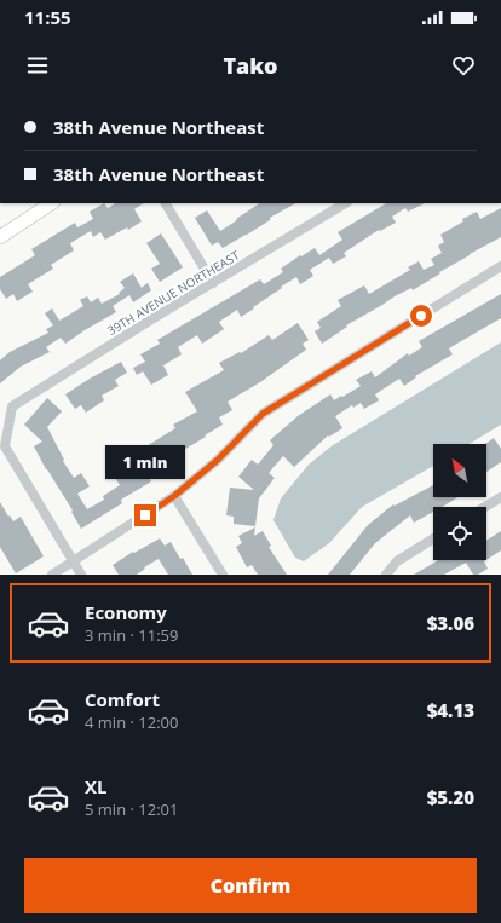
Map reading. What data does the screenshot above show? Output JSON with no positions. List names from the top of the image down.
{
  "streets": {
    "street": ["39TH AVENUE NORTHEAST"]
  },
  "north": "top left",
  "page": {
    "status": "11:55",
    "header": "Tako",
    "banner": ["38th Avenue Northeast", "38th Avenue Northeast"],
    "bubble": "1 min",
    "list": [
      {
        "name": "Economy",
        "note": "3 min · 11:59",
        "value": "$3.06"
      },
      {
        "name": "Comfort",
        "note": "4 min · 12:00",
        "value": "$4.13"
      },
      {
        "name": "XL",
        "note": "5 min · 12:01",
        "value": "$5.20"
      }
    ],
    "buttons": "Confirm"
  }
}
